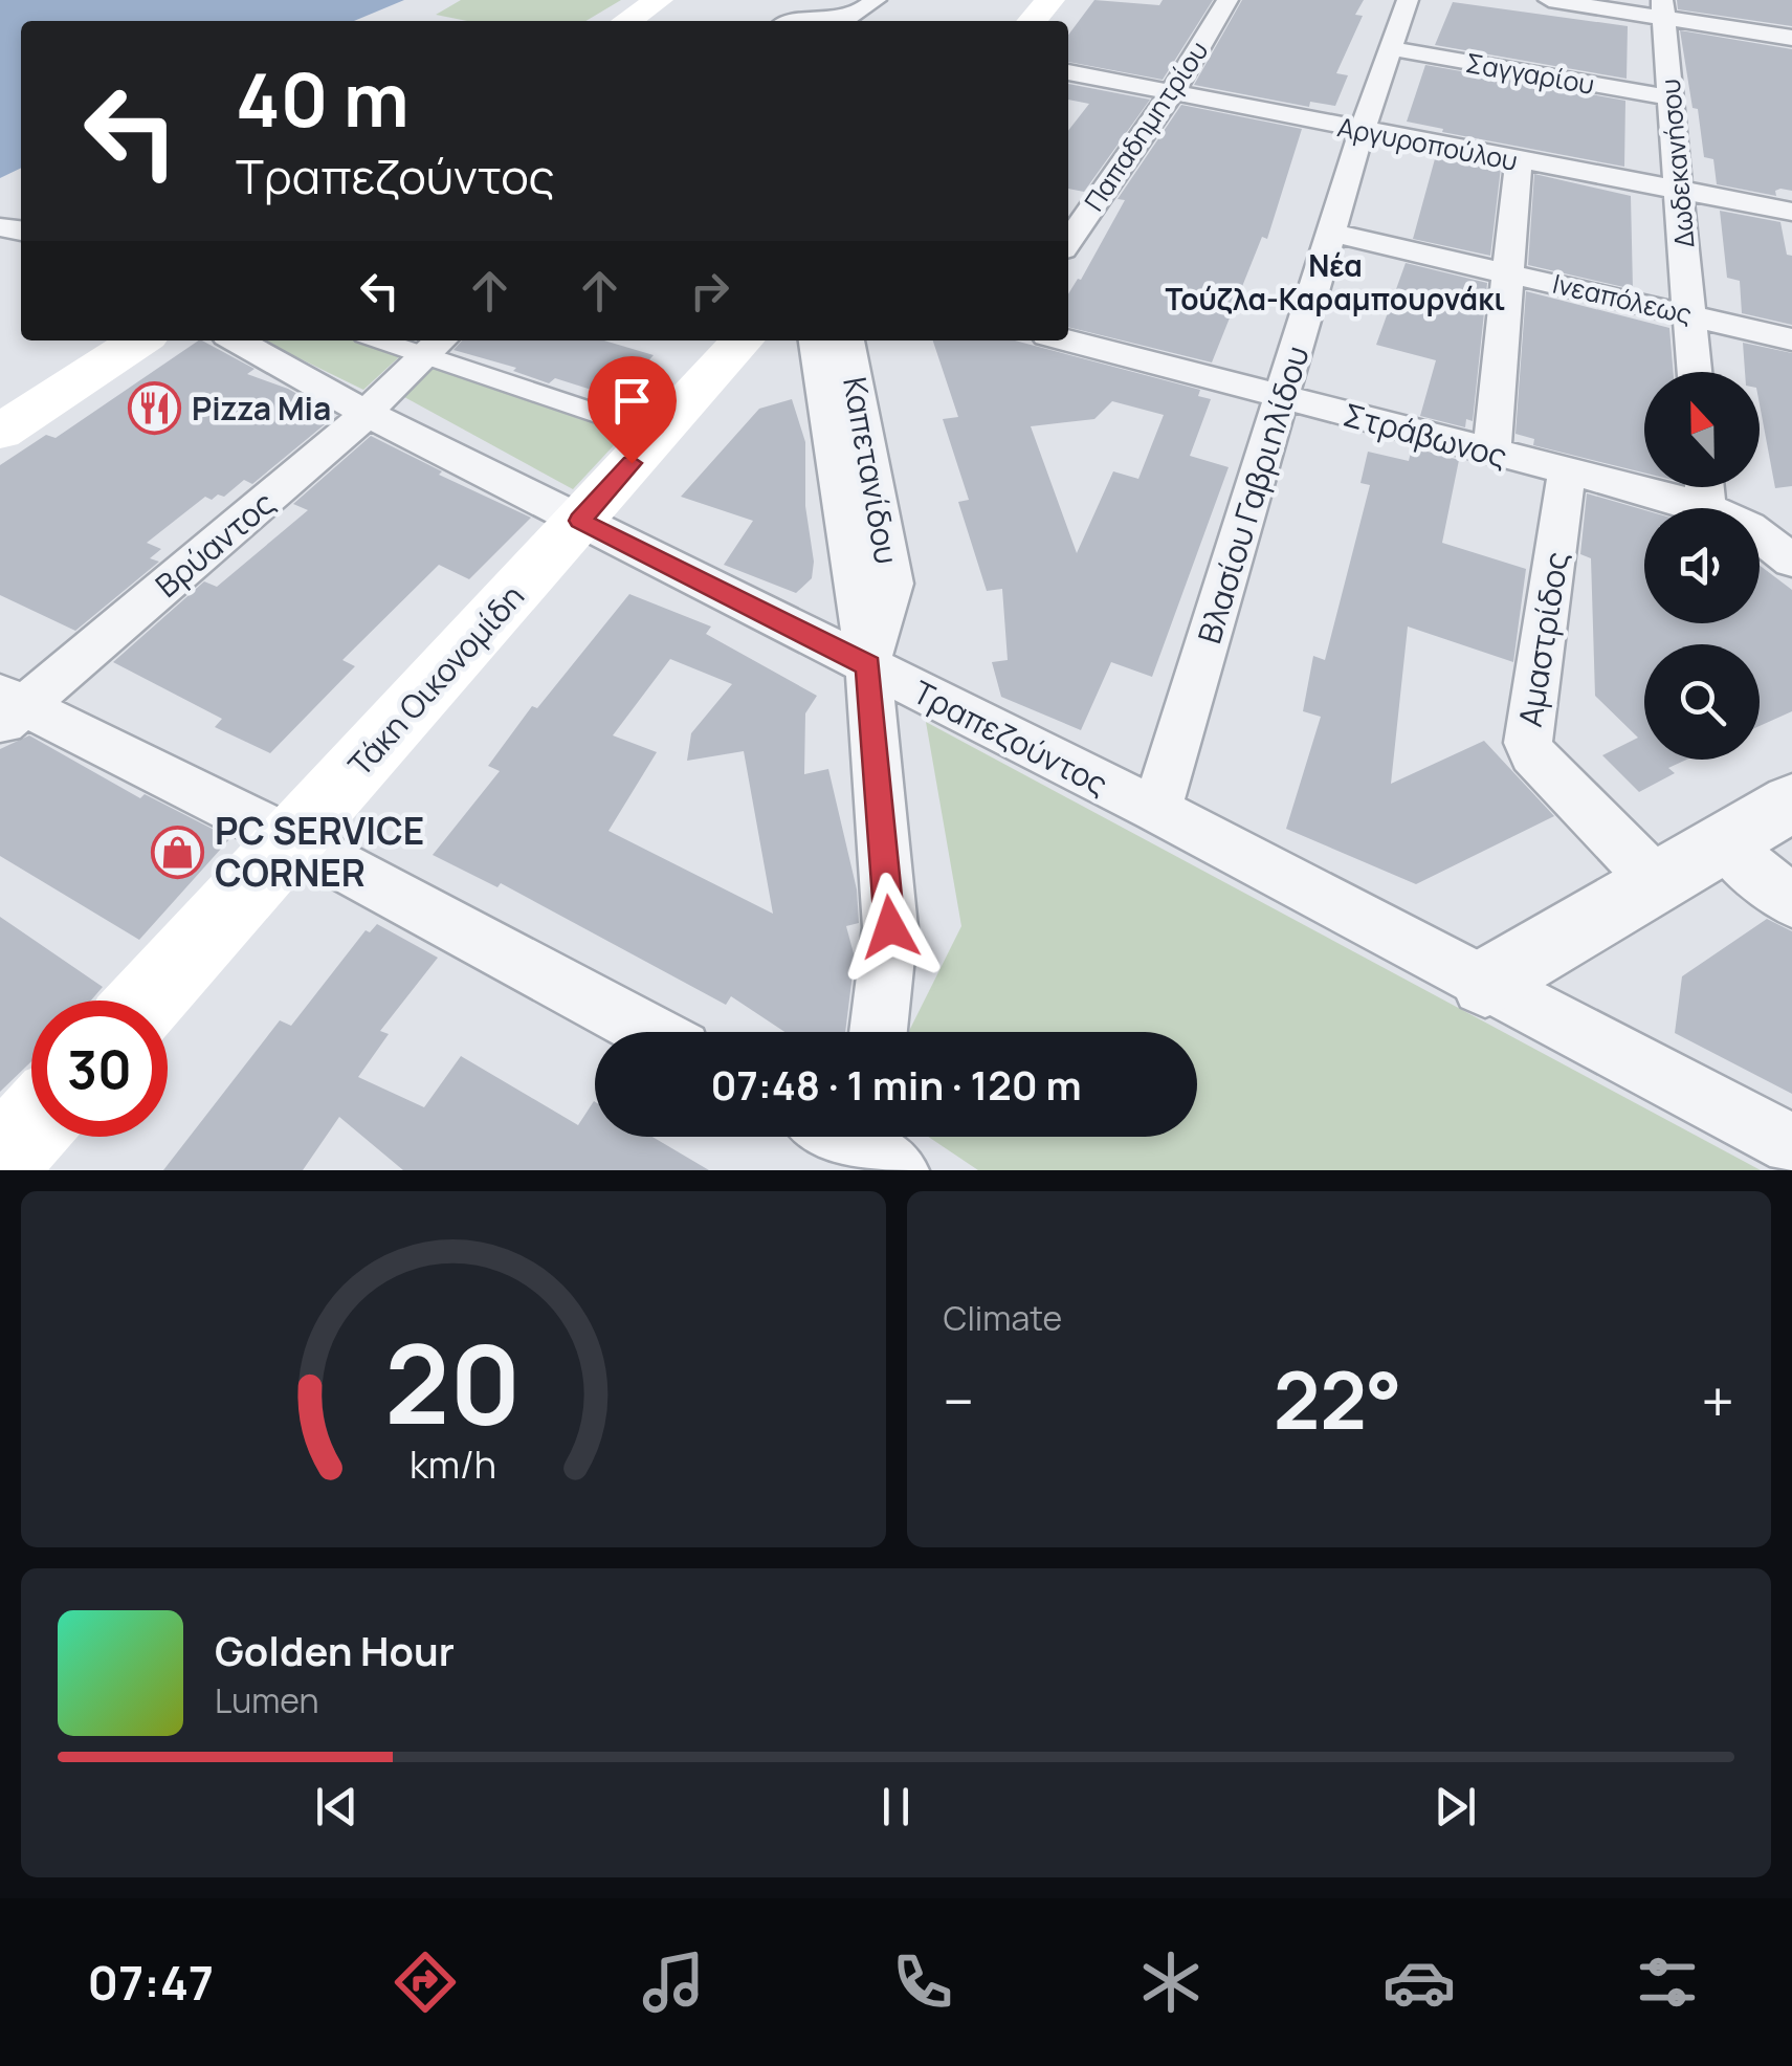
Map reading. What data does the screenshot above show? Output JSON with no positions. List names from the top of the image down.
{
  "streets": {
    "main road": ["Τάκη Οικονομίδη"],
    "street": [
      "Σαγγαρίου",
      "Παπαδημητρίου",
      "Αργυροπούλου",
      "Δωδεκανήσου",
      "Ινεαπόλεως",
      "Στράβωνος",
      "Καπετανίδου",
      "Βλασίου Γαβριηλίδου",
      "Βρύαντος",
      "Αμαστρίδος",
      "Τραπεζούντος"
    ]
  },
  "crossings": [
    ["Σαγγαρίου", "Δωδεκανήσου"],
    ["Σαγγαρίου", "Βλασίου Γαβριηλίδου"],
    ["Παπαδημητρίου", "Αργυροπούλου"],
    ["Αργυροπούλου", "Δωδεκανήσου"],
    ["Αργυροπούλου", "Βλασίου Γαβριηλίδου"],
    ["Δωδεκανήσου", "Ινεαπόλεως"],
    ["Ινεαπόλεως", "Βλασίου Γαβριηλίδου"],
    ["Στράβωνος", "Βλασίου Γαβριηλίδου"],
    ["Στράβωνος", "Αμαστρίδος"],
    ["Καπετανίδου", "Τραπεζούντος"],
    ["Βλασίου Γαβριηλίδου", "Τραπεζούντος"],
    ["Βρύαντος", "Τραπεζούντος"],
    ["Τάκη Οικονομίδη", "Τραπεζούντος"]
  ],
  "districts": ["Νέα Τούζλα-Καραμπουρνάκι"],
  "places": {
    "restaurant": ["Pizza Mia"],
    "shop": ["PC SERVICE CORNER"]
  },
  "north": "top",
  "page": {
    "turn": ["40 m", "Τραπεζούντος"],
    "limit": "30",
    "trip": "07:48 · 1 min · 120 m",
    "tile": "Climate",
    "heat": ["−", "22°", "+"],
    "song": ["Golden Hour", "Lumen"],
    "tabs": "07:47",
    "gauge": ["20", "km/h"]
  }
}
